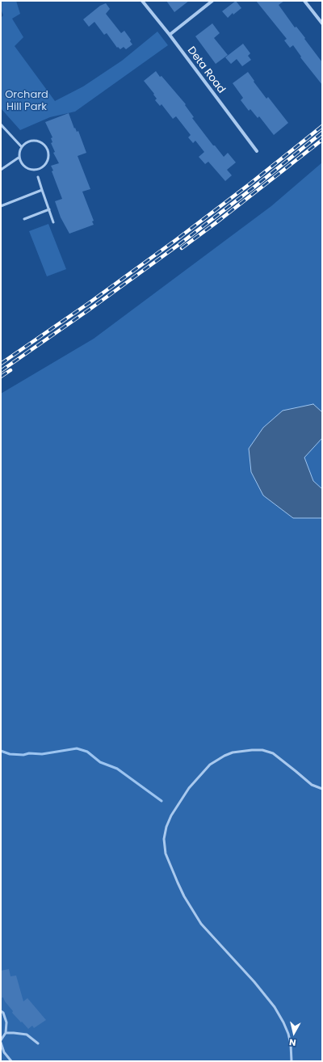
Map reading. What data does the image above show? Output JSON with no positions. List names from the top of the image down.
{
  "streets": {
    "street": ["Deta Road"]
  },
  "parks": ["Orchard Hill Park"],
  "north": "bottom"
}
